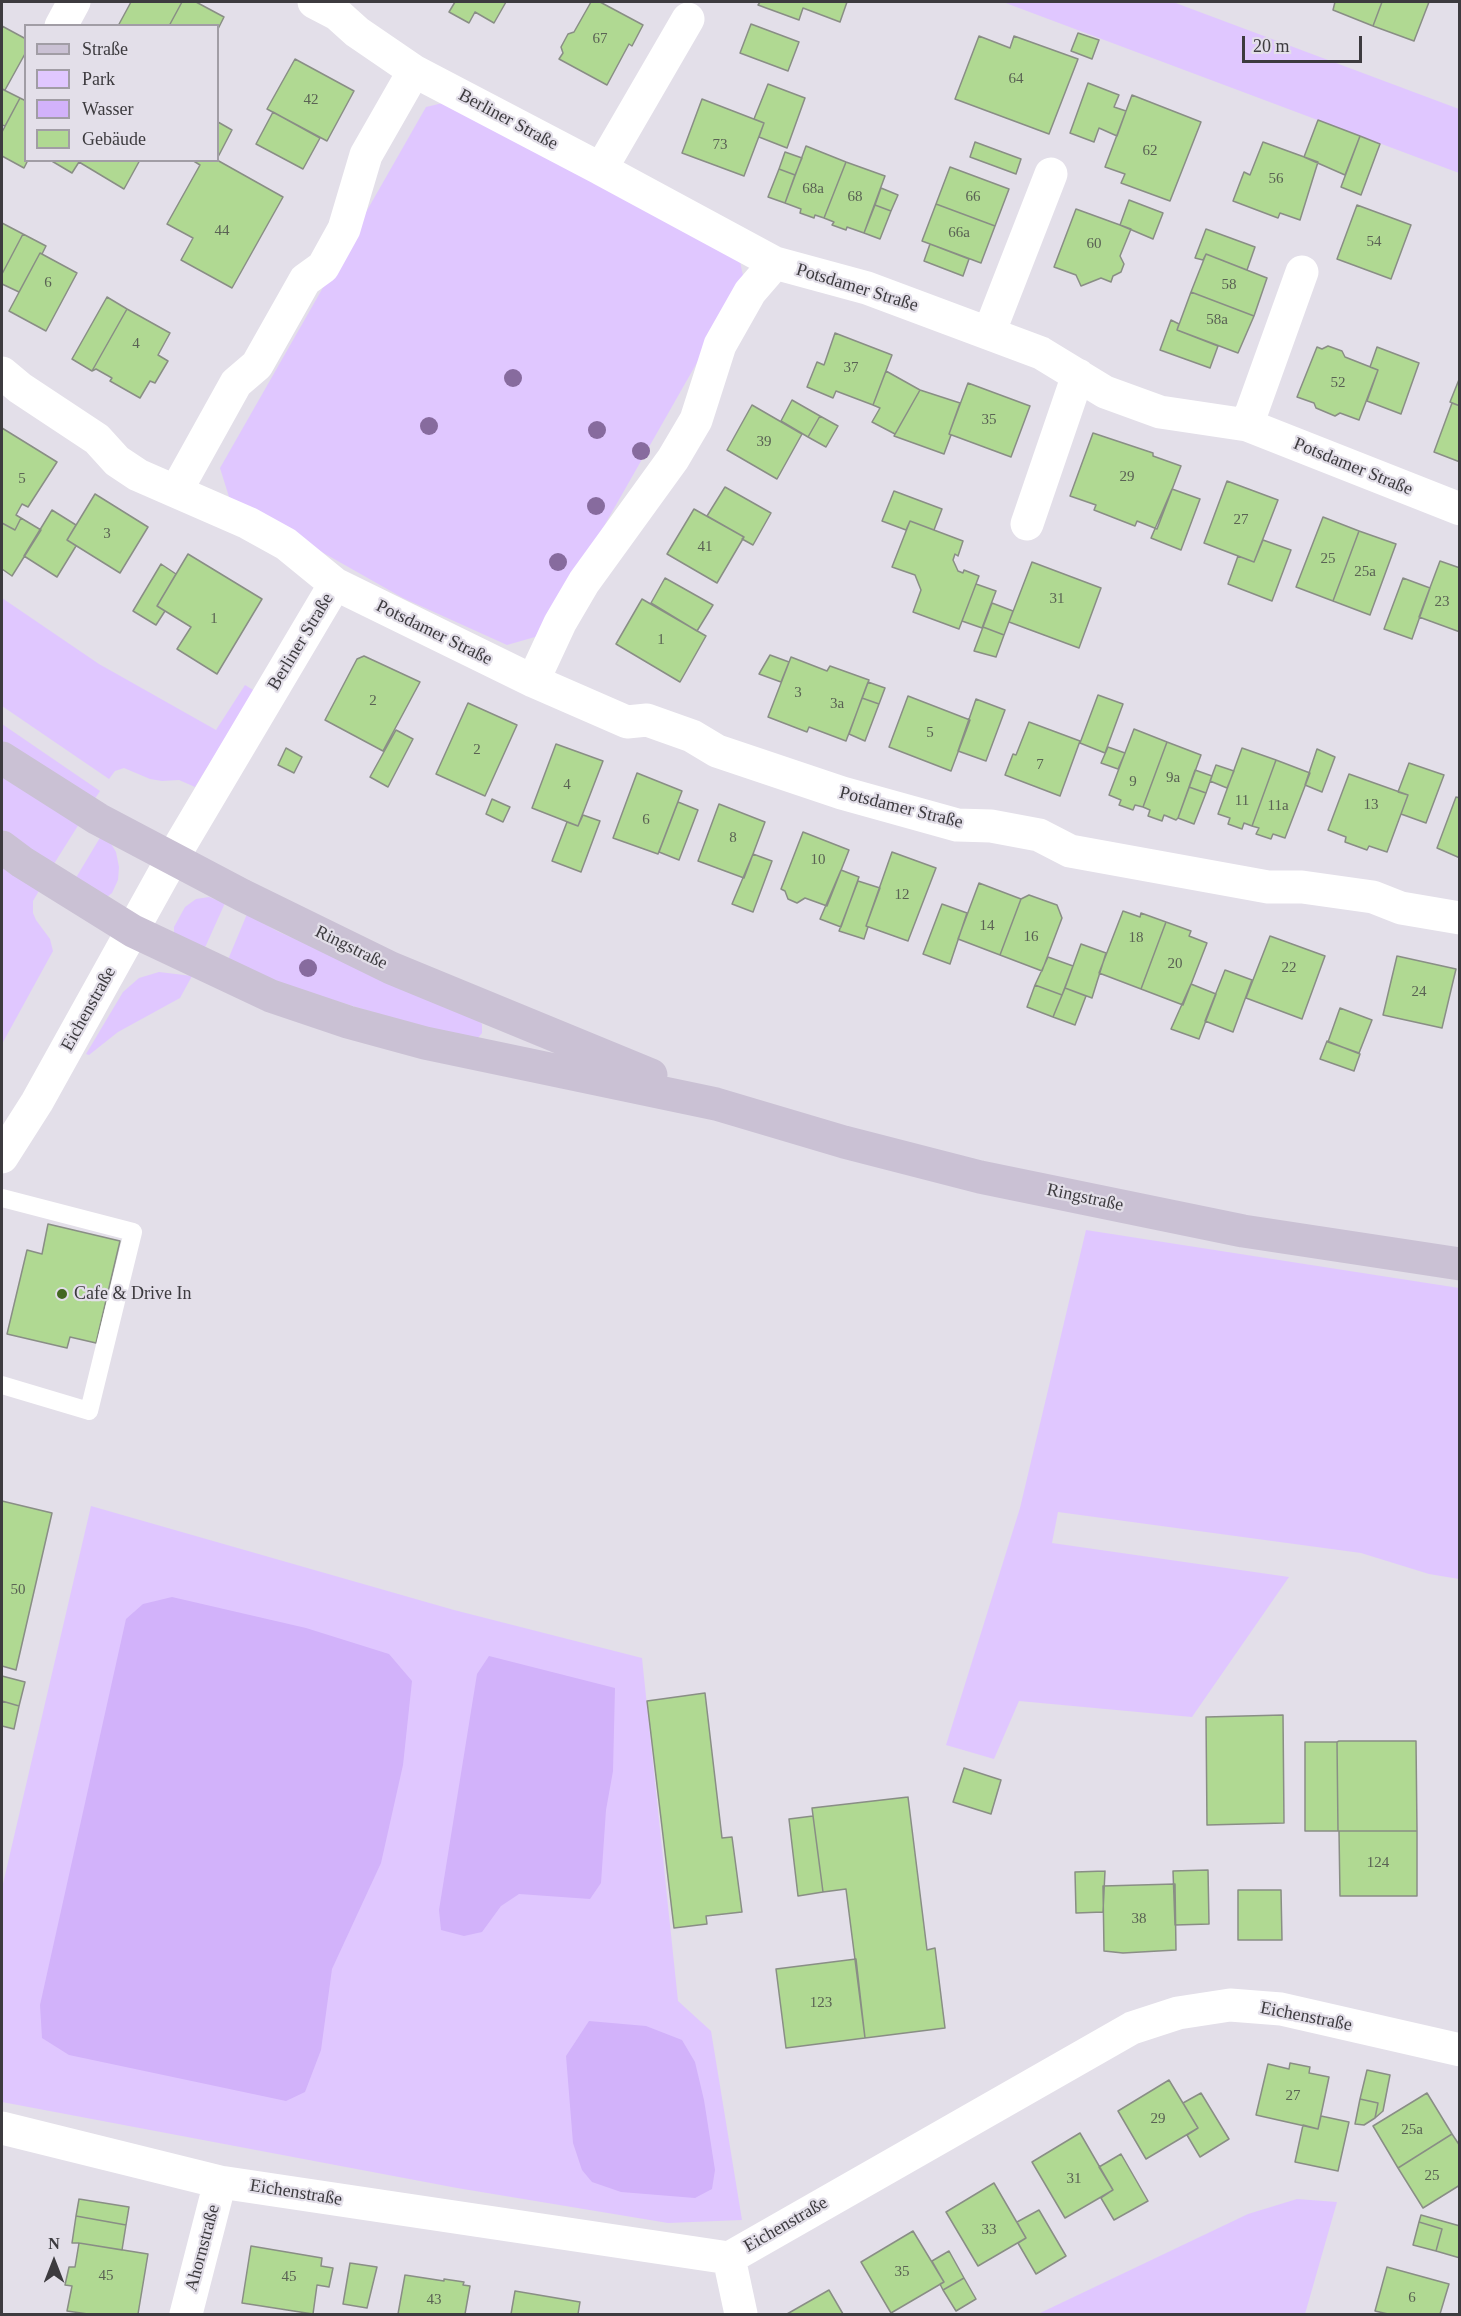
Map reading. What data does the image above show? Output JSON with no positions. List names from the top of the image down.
{
  "streets": {
    "main road": ["Ringstraße"],
    "street": [
      "Berliner Straße",
      "Potsdamer Straße",
      "Eichenstraße",
      "Ahornstraße"
    ]
  },
  "crossings": [
    ["Berliner Straße", "Potsdamer Straße"],
    ["Berliner Straße", "Ringstraße"],
    ["Berliner Straße", "Eichenstraße"],
    ["Ringstraße", "Eichenstraße"],
    ["Eichenstraße", "Ahornstraße"]
  ],
  "places": ["Cafe & Drive In"],
  "house_numbers": [
    "67",
    "64",
    "42",
    "73",
    "62",
    "56",
    "68a",
    "68",
    "66",
    "44",
    "66a",
    "54",
    "60",
    "6",
    "58",
    "58a",
    "4",
    "37",
    "52",
    "35",
    "39",
    "29",
    "5",
    "27",
    "3",
    "41",
    "25",
    "25a",
    "31",
    "23",
    "1",
    "1",
    "3",
    "2",
    "3a",
    "5",
    "2",
    "7",
    "9a",
    "9",
    "4",
    "11",
    "13",
    "11a",
    "6",
    "8",
    "10",
    "12",
    "14",
    "16",
    "18",
    "20",
    "22",
    "24",
    "50",
    "124",
    "38",
    "123",
    "27",
    "29",
    "25a",
    "25",
    "31",
    "33",
    "35",
    "45",
    "45",
    "6",
    "43"
  ],
  "legend": [
    "Straße",
    "Park",
    "Wasser",
    "Gebäude"
  ],
  "scale_bar": "20 m",
  "north": "top"
}
